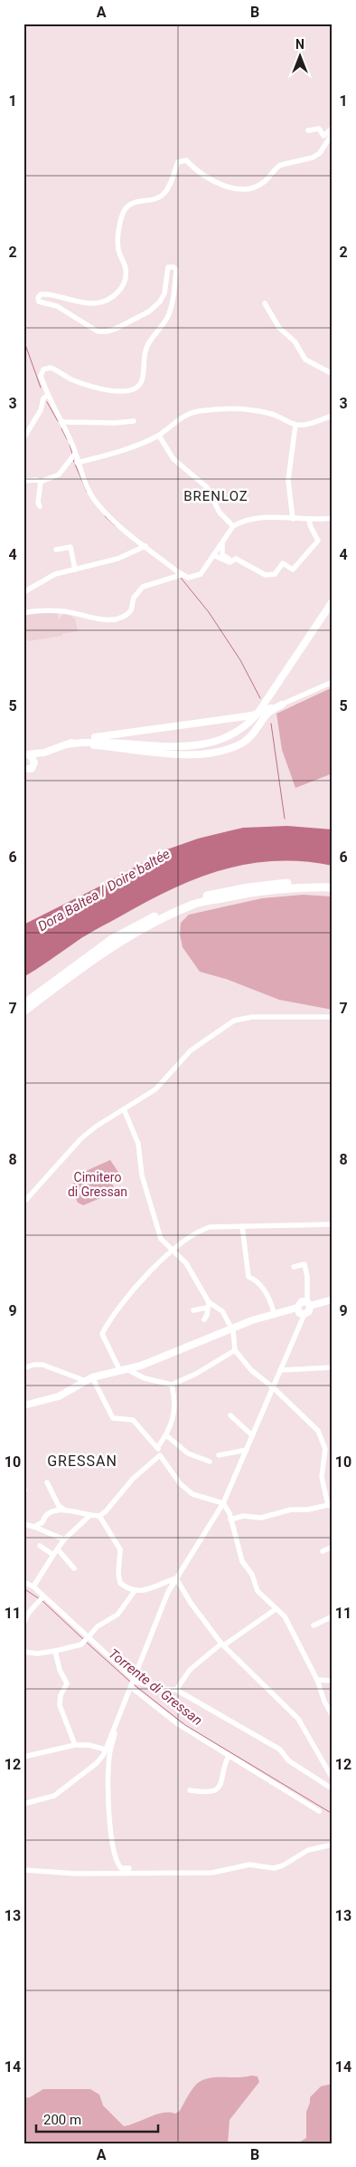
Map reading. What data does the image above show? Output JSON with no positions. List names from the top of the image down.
{
  "districts": ["BRENLOZ", "GRESSAN"],
  "water": ["Dora Baltea / Doire baltée", "Torrente di Gressan"],
  "parks": ["Cimitero di Gressan"],
  "scale_bar": "200 m",
  "north": "top",
  "grid": {
    "columns": ["A", "B"],
    "rows": [
      "1",
      "2",
      "3",
      "4",
      "5",
      "6",
      "7",
      "8",
      "9",
      "10",
      "11",
      "12",
      "13",
      "14"
    ]
  }
}
